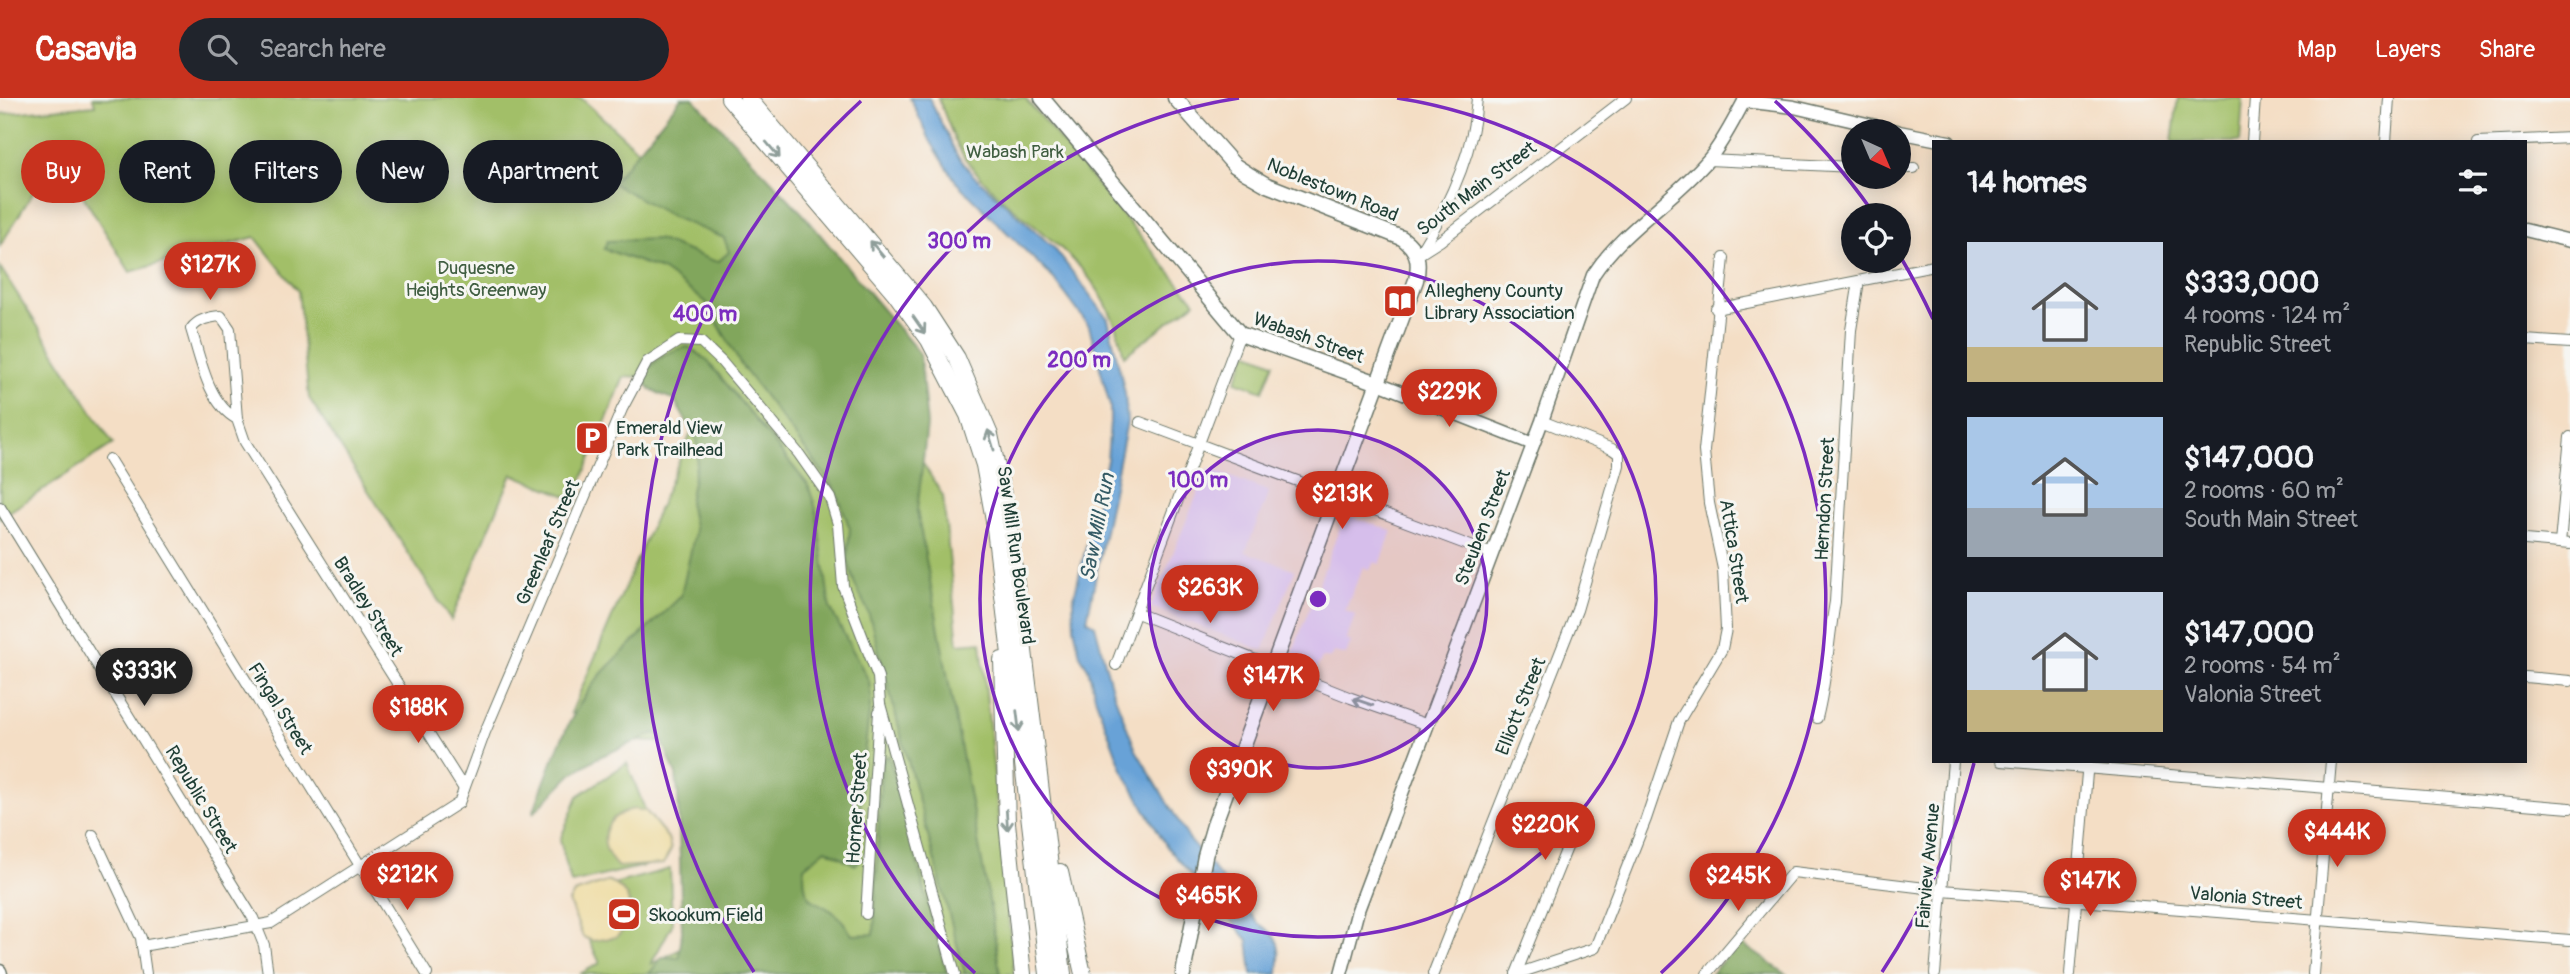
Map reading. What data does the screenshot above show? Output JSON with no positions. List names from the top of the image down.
{
  "streets": {
    "highway": ["Saw Mill Run Boulevard"],
    "main road": ["South Main Street", "Noblestown Road", "Wabash Street"],
    "street": [
      "Herndon Street",
      "Steuben Street",
      "Greenleaf Street",
      "Attica Street",
      "Bradley Street",
      "Elliott Street",
      "Fingal Street",
      "Republic Street",
      "Horner Street",
      "Fairview Avenue",
      "Valonia Street"
    ]
  },
  "crossings": [
    ["South Main Street", "Noblestown Road"],
    ["South Main Street", "Wabash Street"],
    ["Wabash Street", "Steuben Street"],
    ["Steuben Street", "Elliott Street"],
    ["Greenleaf Street", "Bradley Street"],
    ["Greenleaf Street", "Fingal Street"],
    ["Greenleaf Street", "Republic Street"],
    ["Greenleaf Street", "Horner Street"],
    ["Fairview Avenue", "Valonia Street"]
  ],
  "water": ["Saw Mill Run"],
  "parks": ["Wabash Park", "Duquesne Heights Greenway"],
  "places": {
    "library": ["Allegheny County Library Association"],
    "parking": ["Emerald View Park Trailhead"],
    "sports": ["Skookum Field"]
  },
  "north": "bottom right",
  "page": {
    "header": "Casavia",
    "search": "Search here",
    "nav": ["Map", "Layers", "Share"],
    "chip": [
      "Buy",
      "Rent",
      "Filters",
      "New",
      "Apartment"
    ],
    "heading": "14 homes",
    "list": [
      {
        "name": "$333,000",
        "note": "4 rooms · 124 m² · Republic Street"
      },
      {
        "name": "$147,000",
        "note": "2 rooms · 60 m² · South Main Street"
      },
      {
        "name": "$147,000",
        "note": "2 rooms · 54 m² · Valonia Street"
      }
    ],
    "price": [
      "$127K",
      "$229K",
      "$213K",
      "$263K",
      "$333K",
      "$147K",
      "$188K",
      "$390K",
      "$220K",
      "$444K",
      "$212K",
      "$245K",
      "$147K",
      "$465K"
    ]
  },
  "rings": [
    "300 m",
    "400 m",
    "200 m",
    "100 m"
  ]
}
